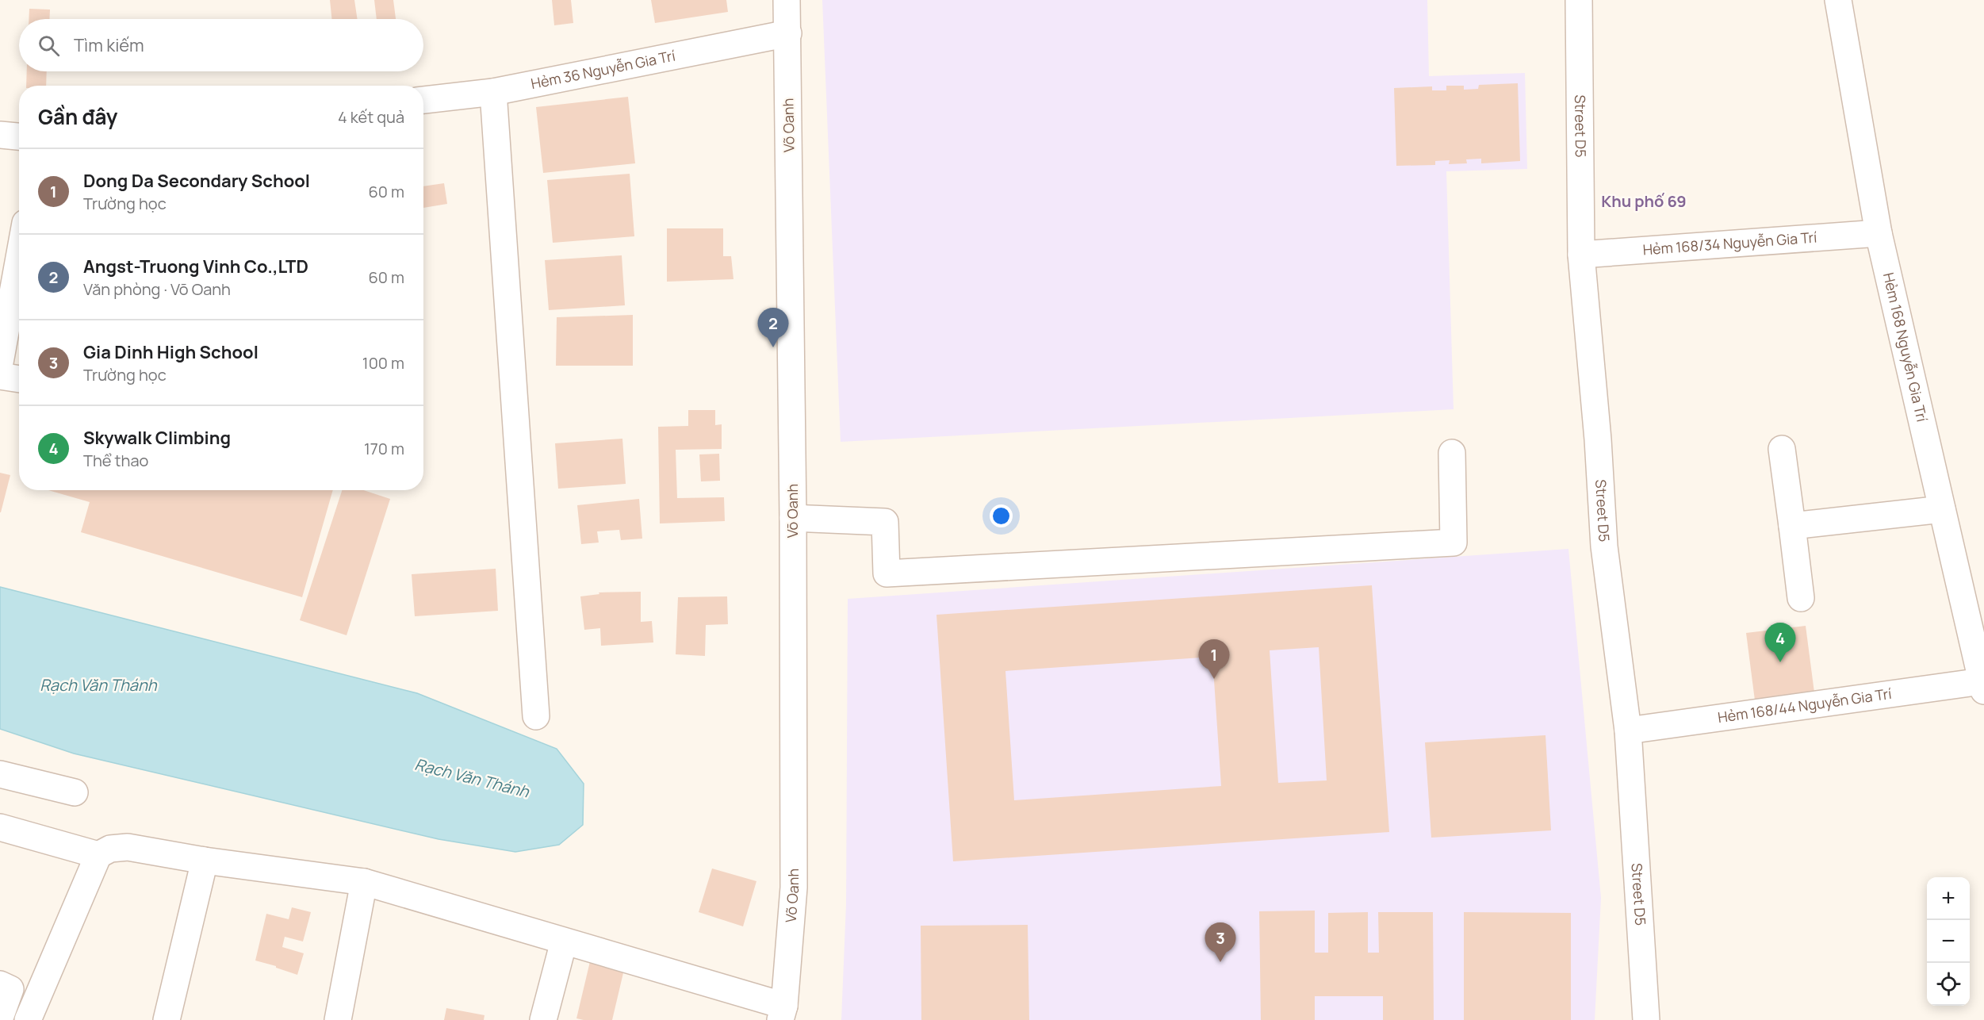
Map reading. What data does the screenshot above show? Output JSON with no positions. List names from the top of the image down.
{
  "streets": {
    "street": [
      "Hẻm 36 Nguyễn Gia Trí",
      "Võ Oanh",
      "Street D5",
      "Hẻm 168/34 Nguyễn Gia Trí",
      "Hẻm 168 Nguyễn Gia Trí",
      "Hẻm 168/44 Nguyễn Gia Trí"
    ]
  },
  "crossings": [
    ["Hẻm 36 Nguyễn Gia Trí", "Võ Oanh"],
    ["Street D5", "Hẻm 168/34 Nguyễn Gia Trí"],
    ["Street D5", "Hẻm 168/44 Nguyễn Gia Trí"],
    ["Hẻm 168/34 Nguyễn Gia Trí", "Hẻm 168 Nguyễn Gia Trí"],
    ["Hẻm 168 Nguyễn Gia Trí", "Hẻm 168/44 Nguyễn Gia Trí"]
  ],
  "districts": ["Khu phố 69"],
  "water": ["Rạch Văn Thánh"],
  "page": {
    "search": "Tìm kiếm",
    "heading": ["Gần đây", "4 kết quả"],
    "list": [
      {
        "mark": "1",
        "name": "Dong Da Secondary School",
        "note": "Trường học",
        "value": "60 m"
      },
      {
        "mark": "2",
        "name": "Angst-Truong Vinh Co.,LTD",
        "note": "Văn phòng · Võ Oanh",
        "value": "60 m"
      },
      {
        "mark": "3",
        "name": "Gia Dinh High School",
        "note": "Trường học",
        "value": "100 m"
      },
      {
        "mark": "4",
        "name": "Skywalk Climbing",
        "note": "Thể thao",
        "value": "170 m"
      }
    ],
    "pins": [
      "2",
      "4",
      "1",
      "3"
    ],
    "map_buttons": ["+", "−"]
  }
}
